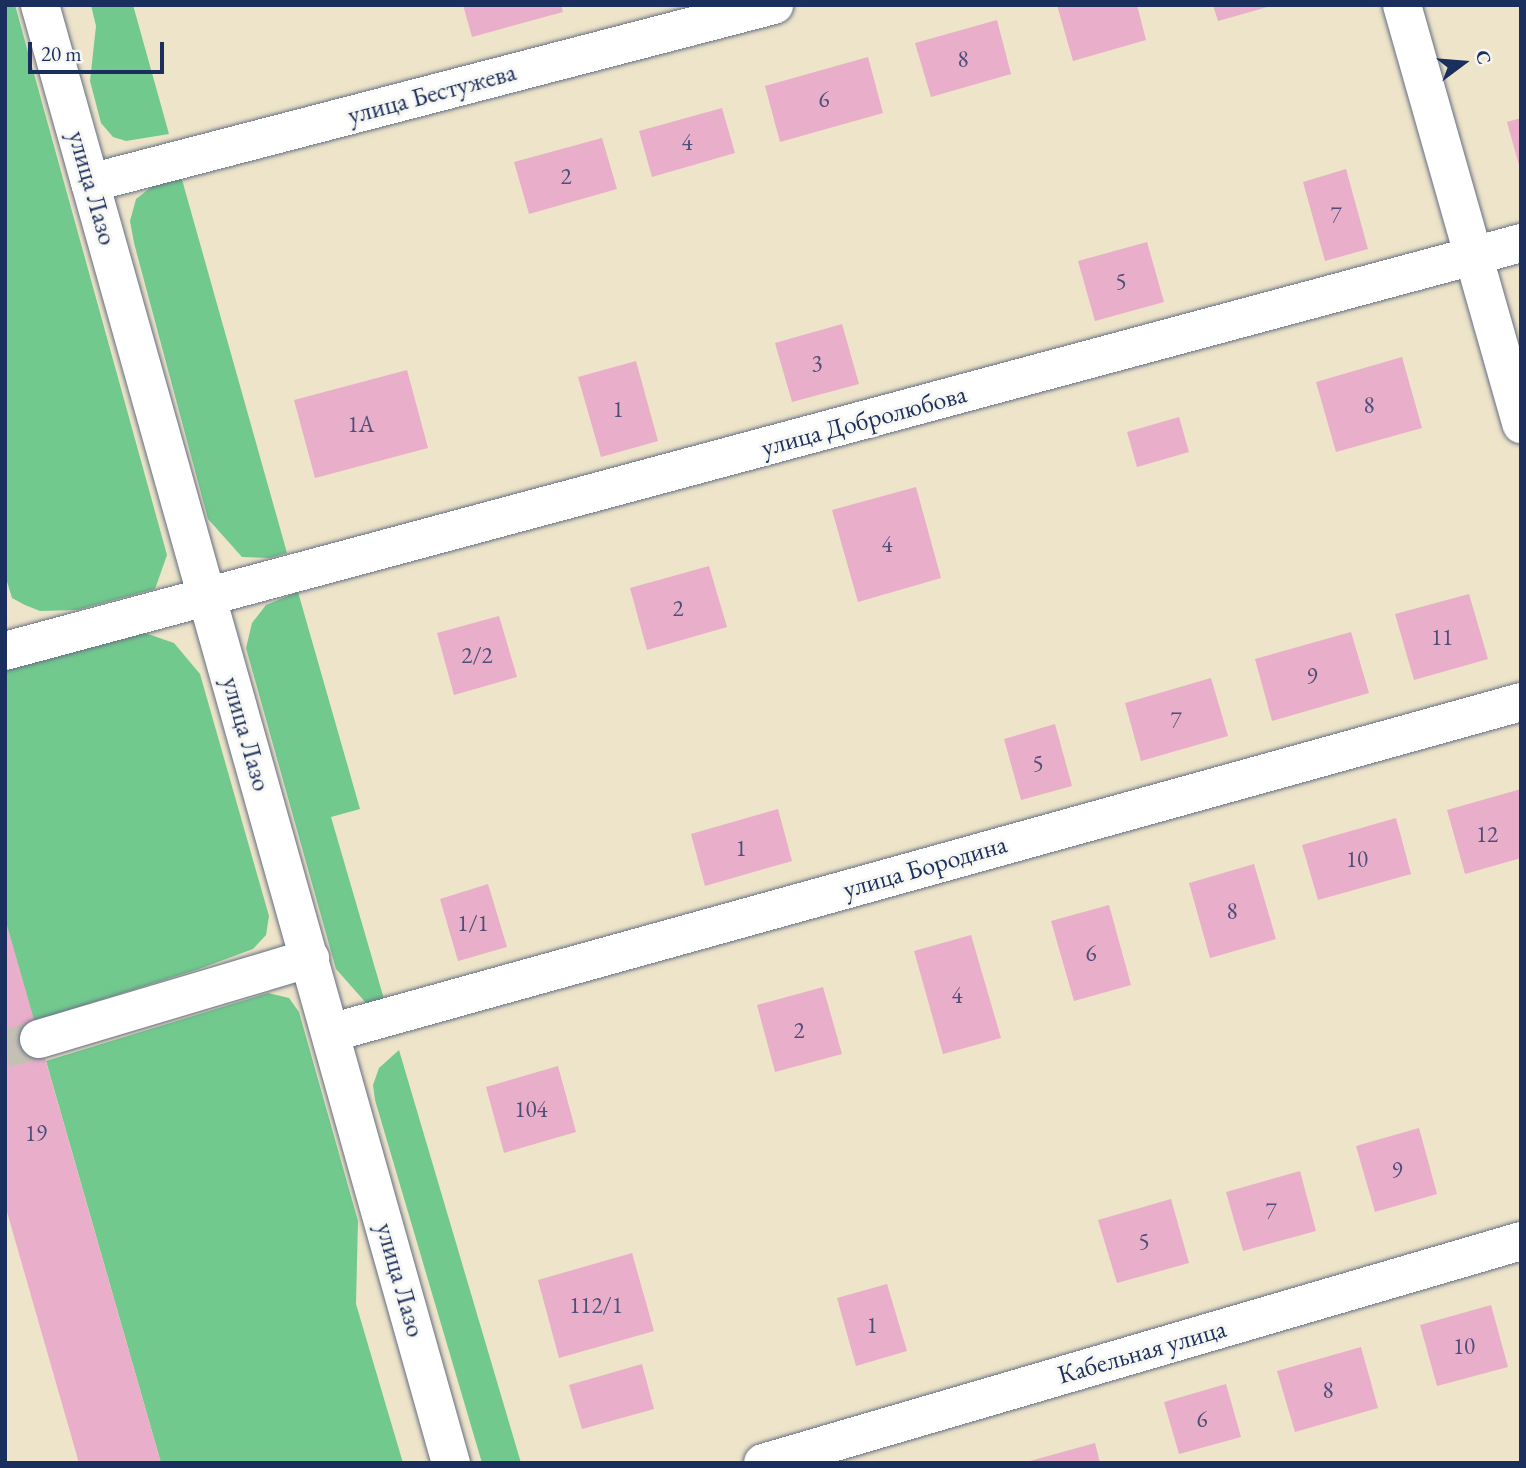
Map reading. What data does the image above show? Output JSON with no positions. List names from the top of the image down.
{
  "streets": {
    "street": [
      "улица Бестужева",
      "улица Лазо",
      "улица Добролюбова",
      "улица Бородина",
      "Кабельная улица"
    ]
  },
  "crossings": [
    ["улица Бестужева", "улица Лазо"],
    ["улица Лазо", "улица Добролюбова"],
    ["улица Лазо", "улица Бородина"]
  ],
  "house_numbers": [
    "8",
    "6",
    "4",
    "2",
    "7",
    "5",
    "3",
    "8",
    "1",
    "1А",
    "4",
    "2",
    "11",
    "2/2",
    "9",
    "7",
    "5",
    "12",
    "1",
    "10",
    "8",
    "1/1",
    "6",
    "4",
    "2",
    "104",
    "19",
    "9",
    "7",
    "5",
    "112/1",
    "1",
    "10",
    "8",
    "6"
  ],
  "scale_bar": "20 m",
  "north": "right"
}
